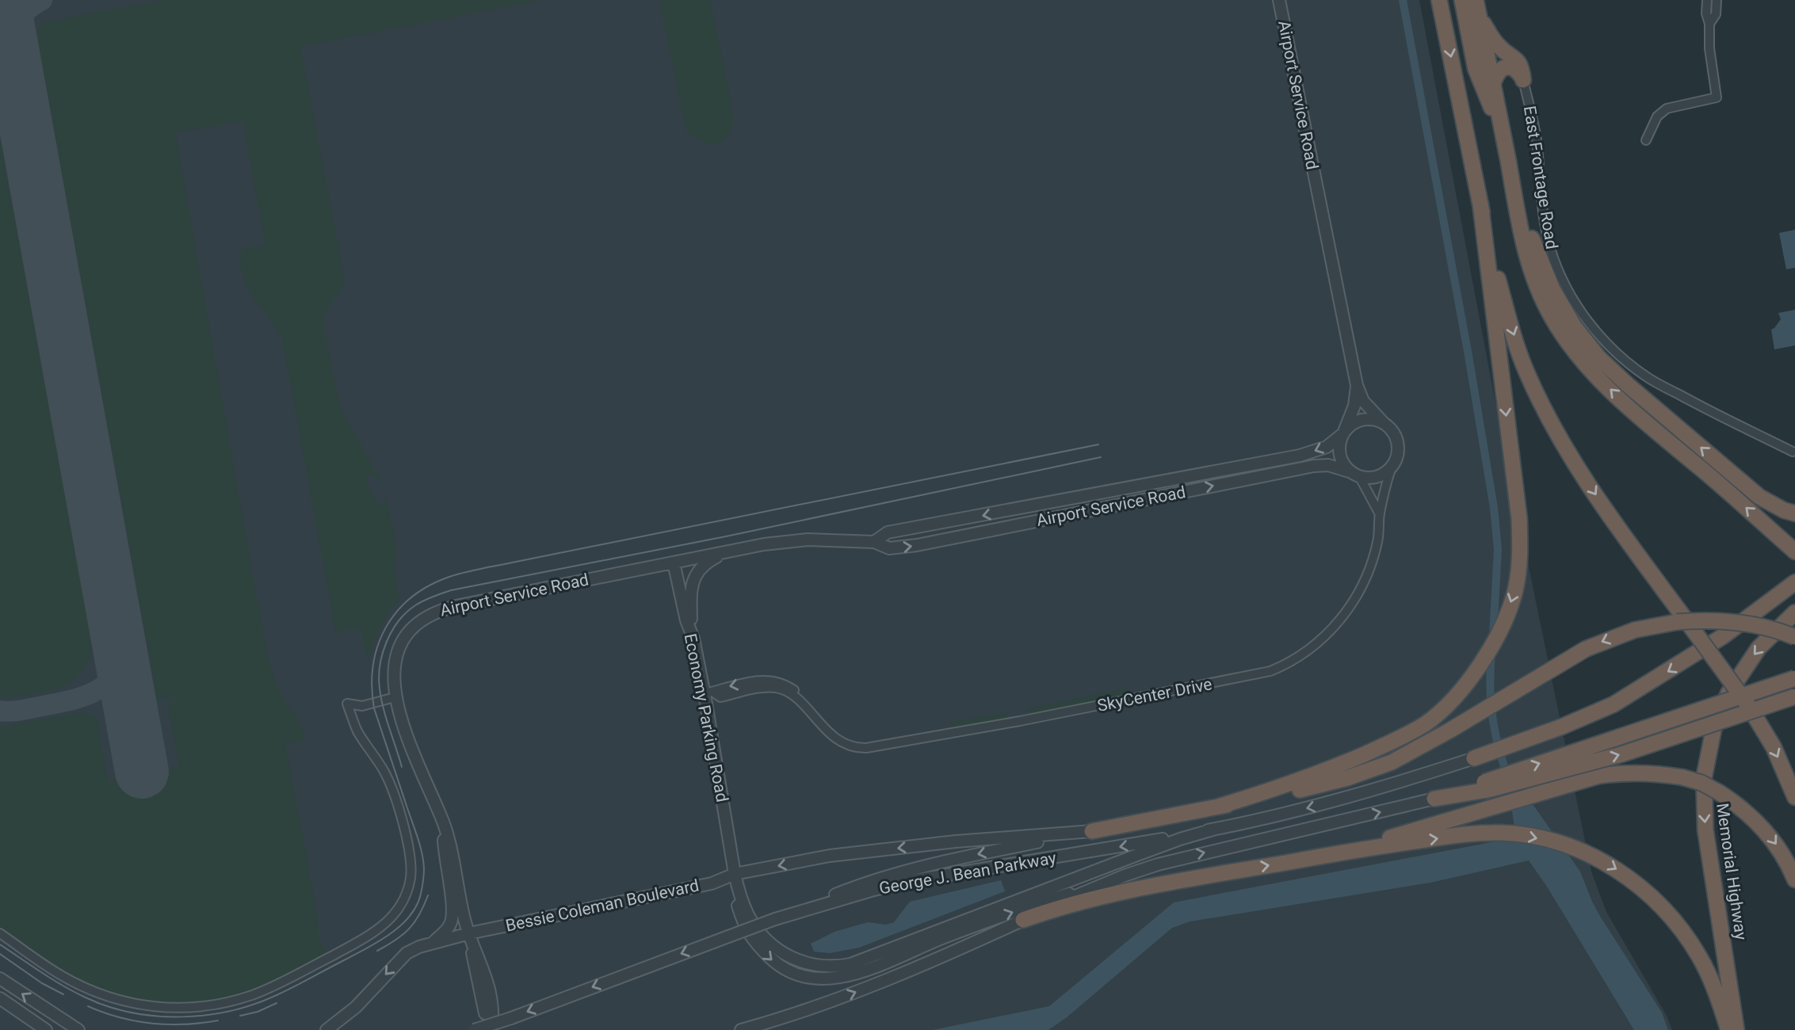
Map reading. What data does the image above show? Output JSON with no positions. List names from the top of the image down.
{
  "streets": {
    "highway": ["Memorial Highway"],
    "street": [
      "Airport Service Road",
      "East Frontage Road",
      "SkyCenter Drive",
      "Economy Parking Road",
      "George J. Bean Parkway",
      "Bessie Coleman Boulevard"
    ]
  },
  "crossings": [
    ["Airport Service Road", "SkyCenter Drive"],
    ["Airport Service Road", "Economy Parking Road"],
    ["Airport Service Road", "Bessie Coleman Boulevard"],
    ["SkyCenter Drive", "Economy Parking Road"],
    ["Economy Parking Road", "Bessie Coleman Boulevard"]
  ],
  "one_way": ["Memorial Highway"]
}
